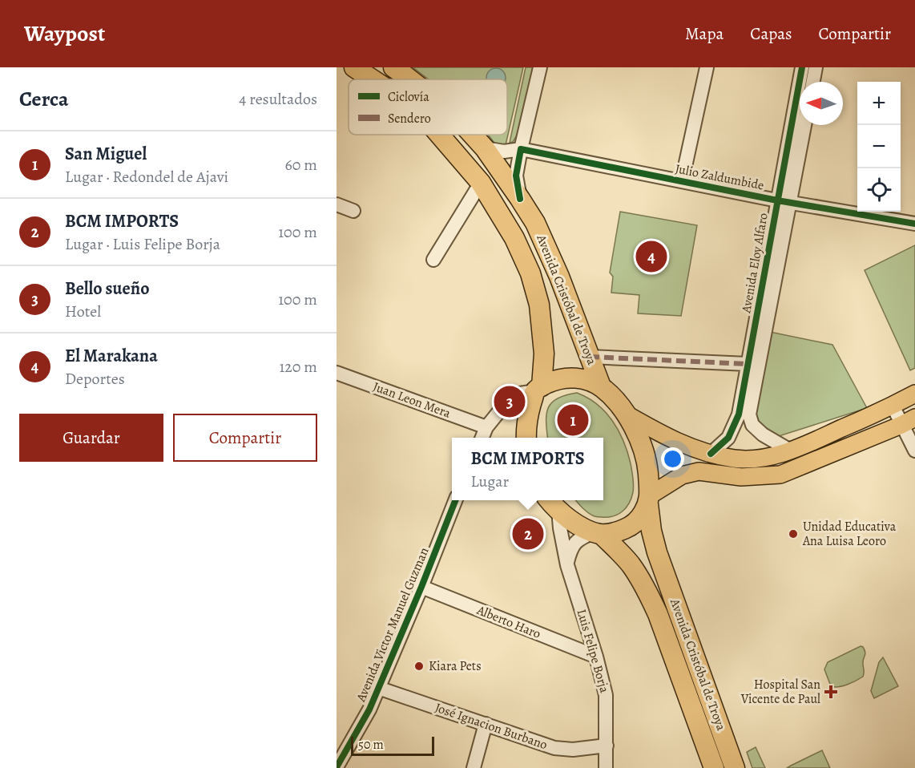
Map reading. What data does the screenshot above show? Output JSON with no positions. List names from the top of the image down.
{
  "streets": {
    "highway": ["Avenida Cristóbal de Troya"],
    "street": [
      "Julio Zaldumbide",
      "Avenida Eloy Alfaro",
      "Juan Leon Mera",
      "Alberto Haro",
      "Avenida Victor Manuel Guzman",
      "Luis Felipe Borja",
      "José Ignacion Burbano"
    ]
  },
  "crossings": [
    ["Julio Zaldumbide", "Avenida Eloy Alfaro"],
    ["Julio Zaldumbide", "Avenida Cristóbal de Troya"],
    ["Alberto Haro", "Avenida Victor Manuel Guzman"],
    ["Alberto Haro", "Luis Felipe Borja"],
    ["Avenida Victor Manuel Guzman", "José Ignacion Burbano"],
    ["Luis Felipe Borja", "José Ignacion Burbano"]
  ],
  "places": {
    "other": ["Unidad Educativa Ana Luisa Leoro", "Kiara Pets"],
    "health": ["Hospital San Vicente de Paul"]
  },
  "legend": ["Ciclovía", "Sendero"],
  "scale_bar": "50 m",
  "north": "left",
  "page": {
    "header": "Waypost",
    "nav": ["Mapa", "Capas", "Compartir"],
    "heading": ["Cerca", "4 resultados"],
    "map_buttons": ["+", "−"],
    "list": [
      {
        "mark": "1",
        "name": "San Miguel",
        "note": "Lugar · Redondel de Ajavi",
        "value": "60 m"
      },
      {
        "mark": "2",
        "name": "BCM IMPORTS",
        "note": "Lugar · Luis Felipe Borja",
        "value": "100 m"
      },
      {
        "mark": "3",
        "name": "Bello sueño",
        "note": "Hotel",
        "value": "100 m"
      },
      {
        "mark": "4",
        "name": "El Marakana",
        "note": "Deportes",
        "value": "120 m"
      }
    ],
    "pins": [
      "4",
      "3",
      "1",
      "2"
    ],
    "buttons": ["Guardar", "Compartir"],
    "popup": ["BCM IMPORTS", "Lugar"],
    "scale": "50 m"
  }
}
